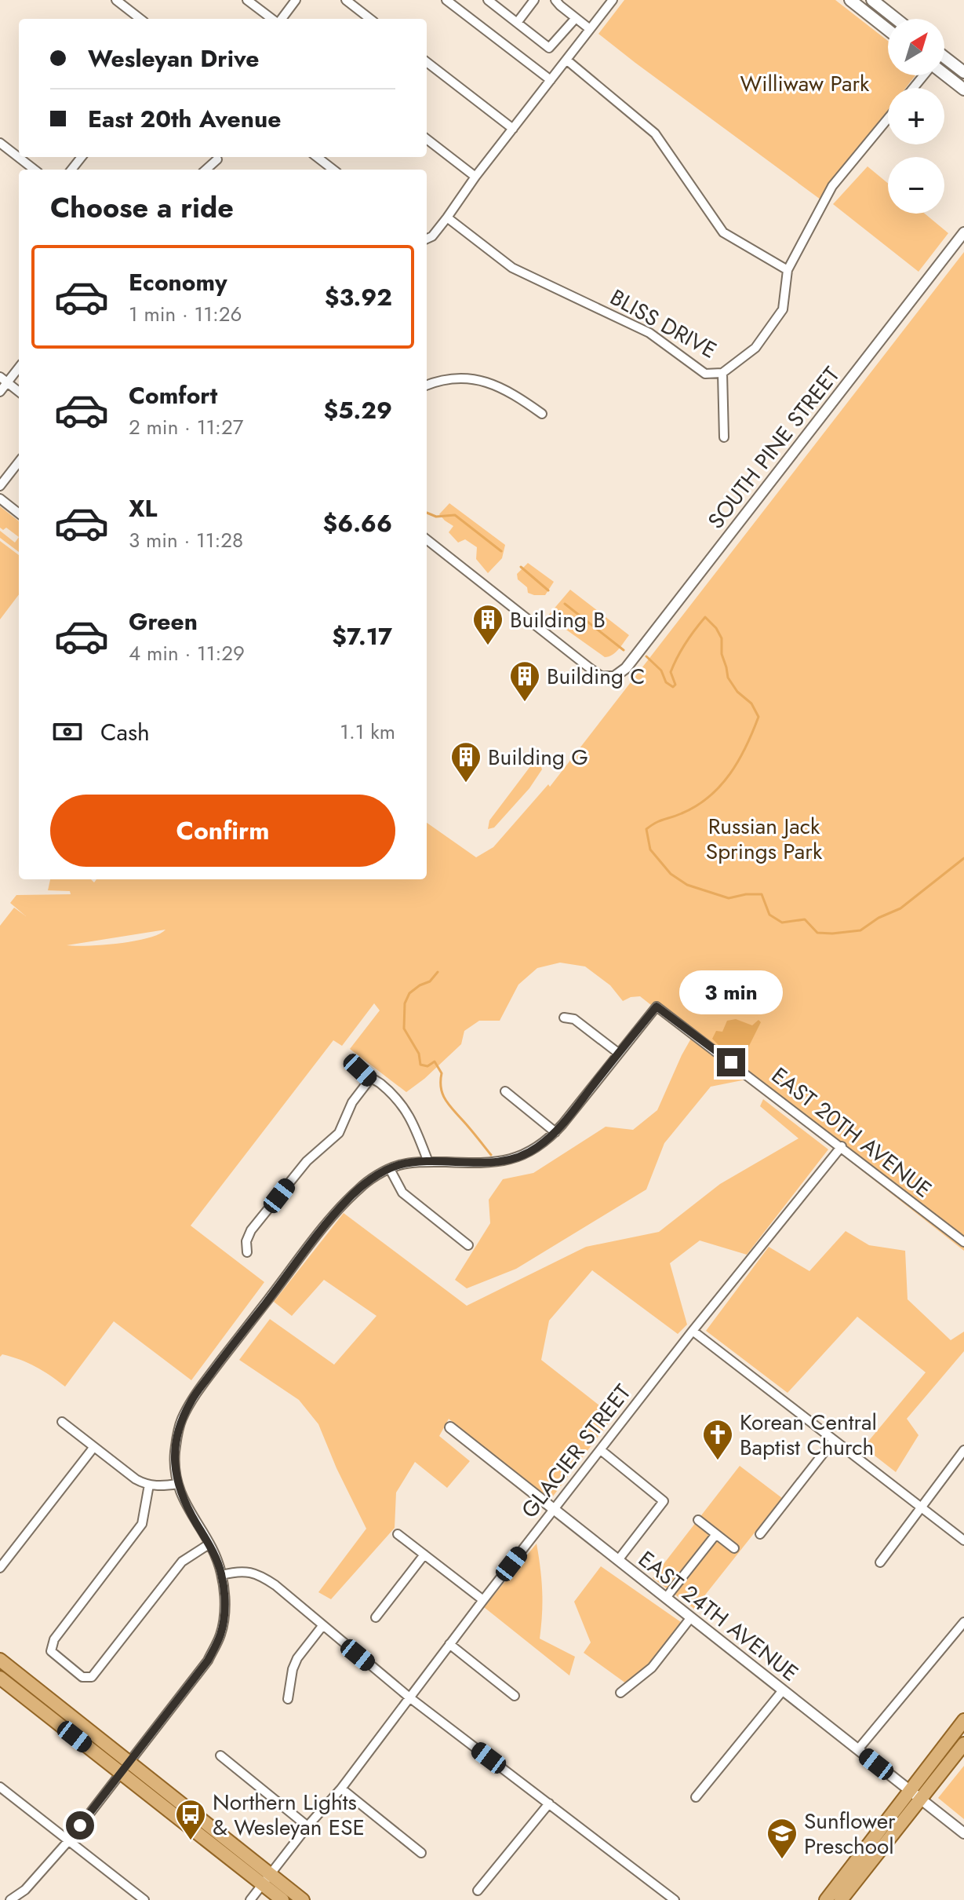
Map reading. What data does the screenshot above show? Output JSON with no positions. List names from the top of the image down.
{
  "streets": {
    "street": [
      "BLISS DRIVE",
      "SOUTH PINE STREET",
      "EAST 20TH AVENUE",
      "GLACIER STREET",
      "EAST 24TH AVENUE"
    ]
  },
  "crossings": [
    ["EAST 20TH AVENUE", "GLACIER STREET"],
    ["GLACIER STREET", "EAST 24TH AVENUE"]
  ],
  "parks": ["Williwaw Park", "Russian Jack Springs Park"],
  "places": {
    "building": ["Building B", "Building C", "Building G"],
    "church": ["Korean Central Baptist Church"],
    "bus stop": ["Northern Lights & Wesleyan ESE"],
    "school or university": ["Sunflower Preschool"]
  },
  "north": "top right",
  "page": {
    "map_buttons": ["+", "−"],
    "banner": ["Wesleyan Drive", "East 20th Avenue"],
    "heading": "Choose a ride",
    "list": [
      {
        "name": "Economy",
        "note": "1 min · 11:26",
        "value": "$3.92"
      },
      {
        "name": "Comfort",
        "note": "2 min · 11:27",
        "value": "$5.29"
      },
      {
        "name": "XL",
        "note": "3 min · 11:28",
        "value": "$6.66"
      },
      {
        "name": "Green",
        "note": "4 min · 11:29",
        "value": "$7.17"
      }
    ],
    "pay": ["Cash", "1.1 km"],
    "buttons": "Confirm",
    "bubble": "3 min"
  }
}
